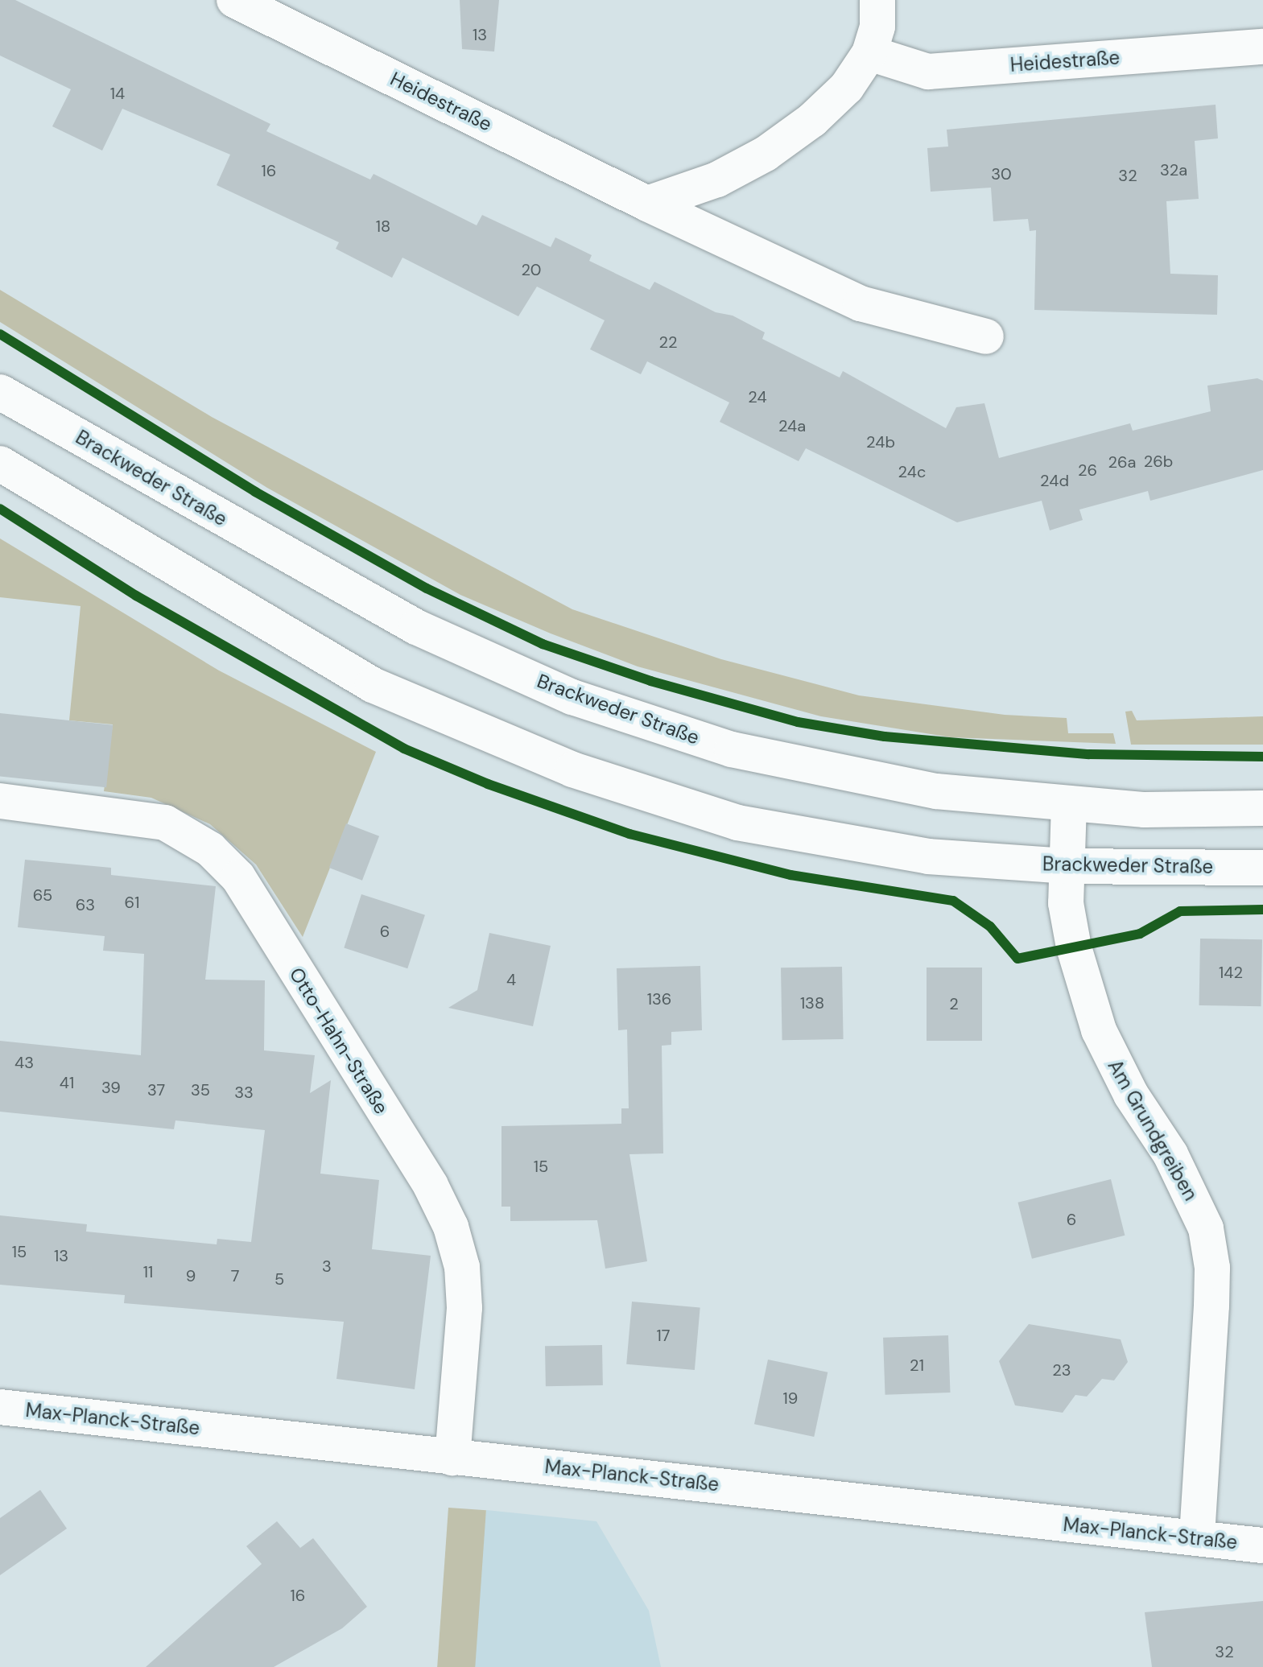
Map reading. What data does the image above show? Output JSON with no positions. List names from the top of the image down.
{
  "streets": {
    "street": [
      "Heidestraße",
      "Brackweder Straße",
      "Otto-Hahn-Straße",
      "Am Grundgreiben",
      "Max-Planck-Straße"
    ]
  },
  "crossings": [
    ["Brackweder Straße", "Am Grundgreiben"],
    ["Otto-Hahn-Straße", "Max-Planck-Straße"],
    ["Am Grundgreiben", "Max-Planck-Straße"]
  ],
  "house_numbers": [
    "13",
    "14",
    "32a",
    "16",
    "30",
    "32",
    "18",
    "20",
    "22",
    "24",
    "24a",
    "24b",
    "26b",
    "26a",
    "26",
    "24c",
    "24d",
    "65",
    "61",
    "63",
    "6",
    "142",
    "4",
    "136",
    "138",
    "2",
    "43",
    "41",
    "39",
    "37",
    "35",
    "33",
    "15",
    "6",
    "15",
    "13",
    "3",
    "11",
    "9",
    "7",
    "5",
    "17",
    "21",
    "23",
    "19",
    "16",
    "32"
  ]
}
